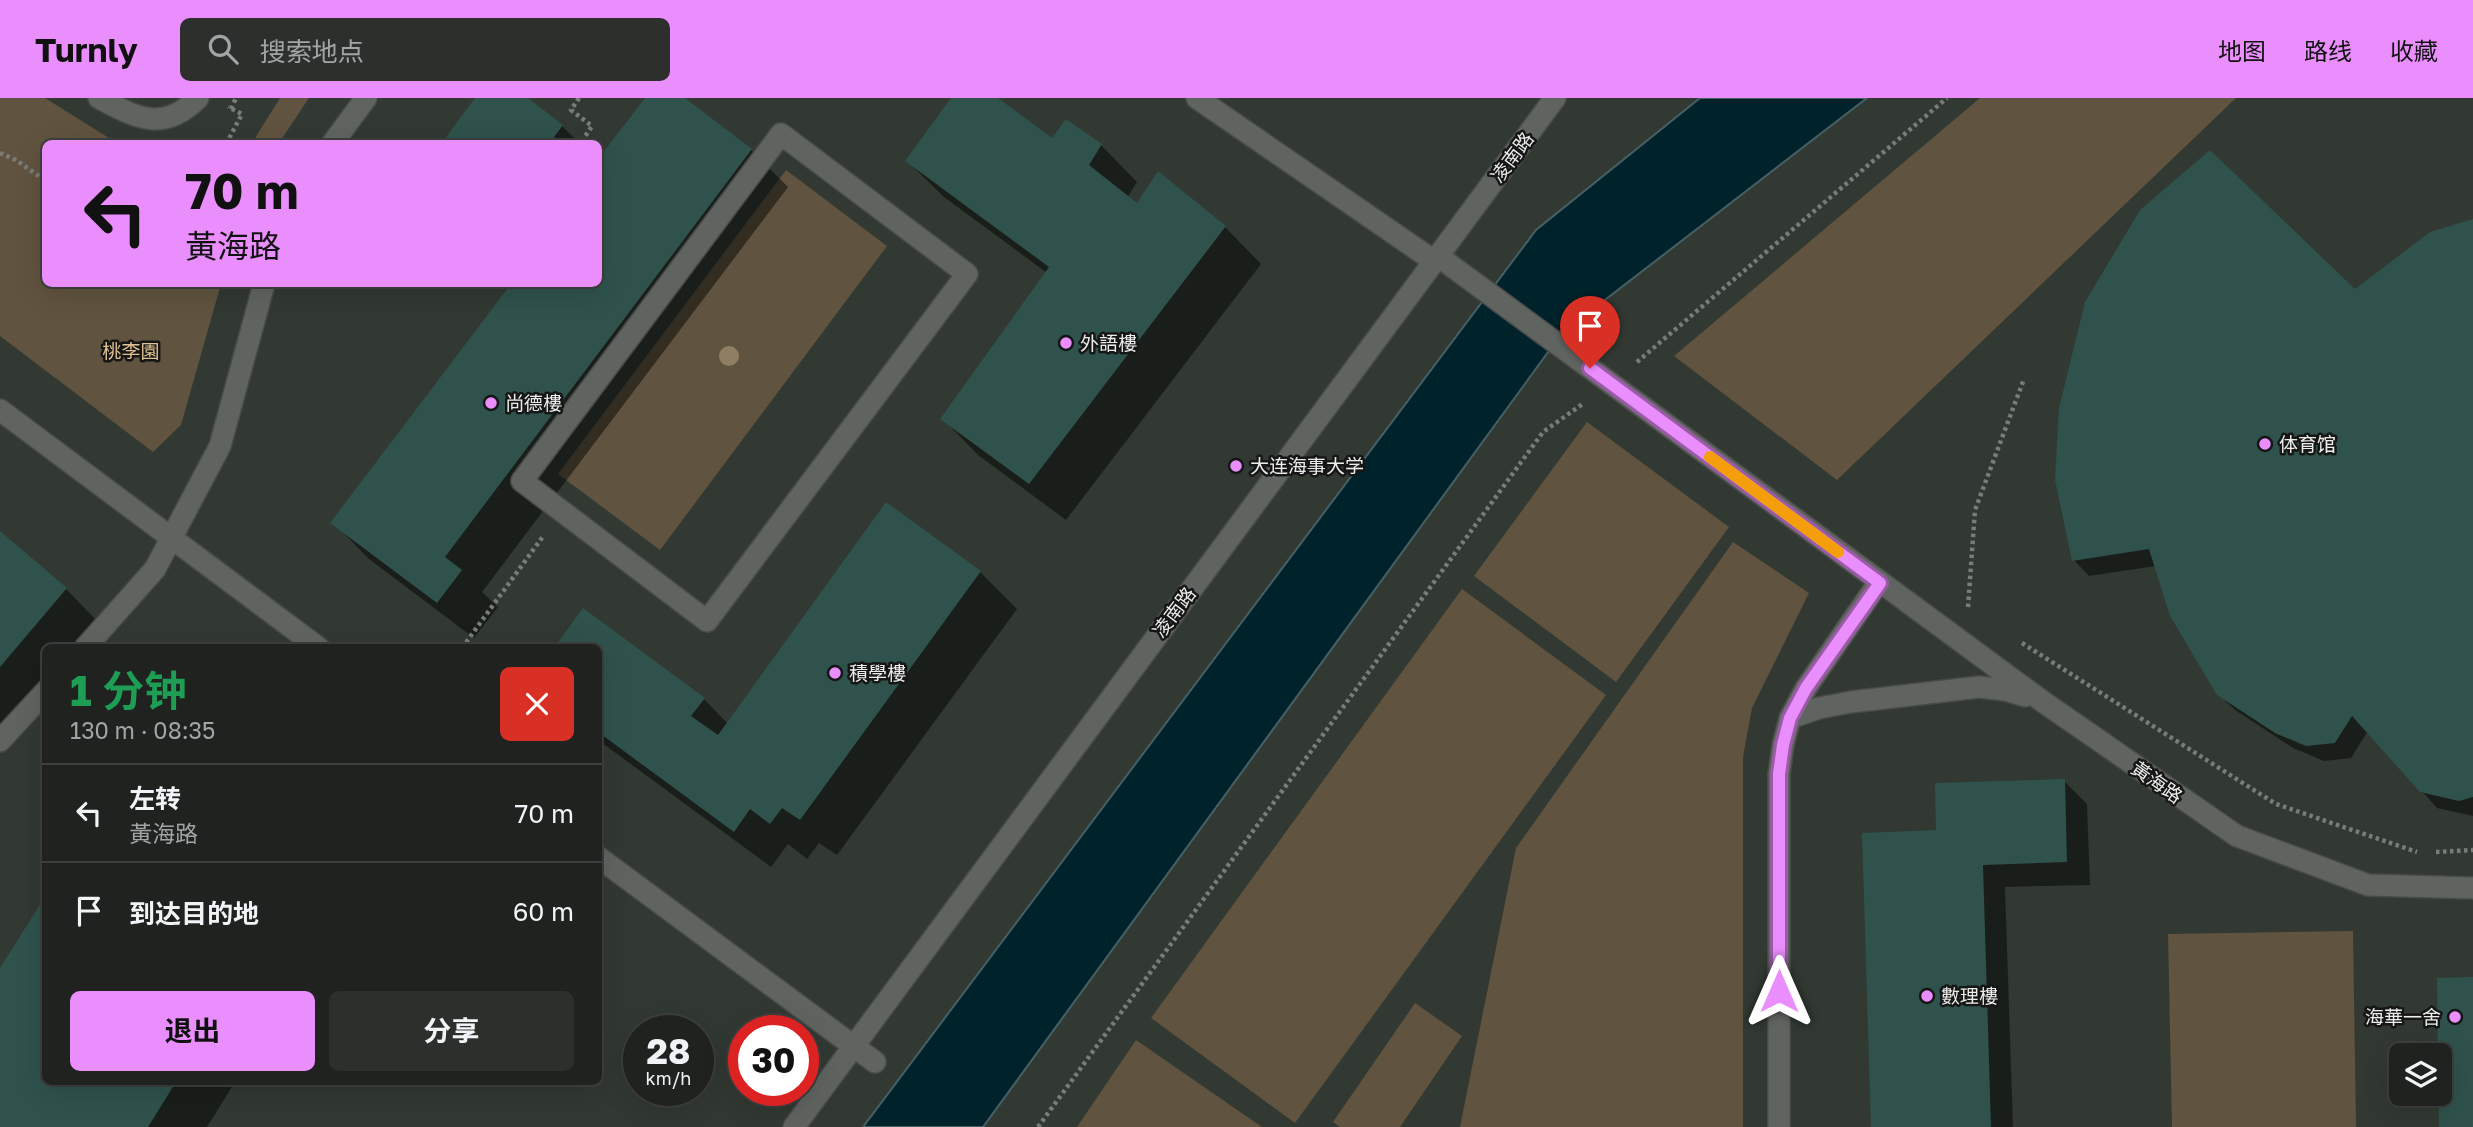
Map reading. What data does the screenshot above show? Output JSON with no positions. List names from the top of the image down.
{
  "streets": {
    "street": ["凌南路", "黃海路"]
  },
  "crossings": [
    ["凌南路", "黃海路"]
  ],
  "parks": ["桃李園"],
  "places": [
    "外語樓",
    "尚德樓",
    "体育馆",
    "大连海事大学",
    "積學樓",
    "數理樓",
    "海華一舍"
  ],
  "page": {
    "header": "Turnly",
    "search": "搜索地点",
    "nav": ["地图", "路线", "收藏"],
    "turn": ["70 m", "黃海路"],
    "heading": ["1 分钟", "130 m · 08:35"],
    "list": [
      {
        "name": "左转",
        "note": "黃海路",
        "value": "70 m"
      },
      {
        "name": "到达目的地",
        "value": "60 m"
      }
    ],
    "buttons": ["退出", "分享"],
    "speed": "28 km/h",
    "limit": "30"
  }
}
